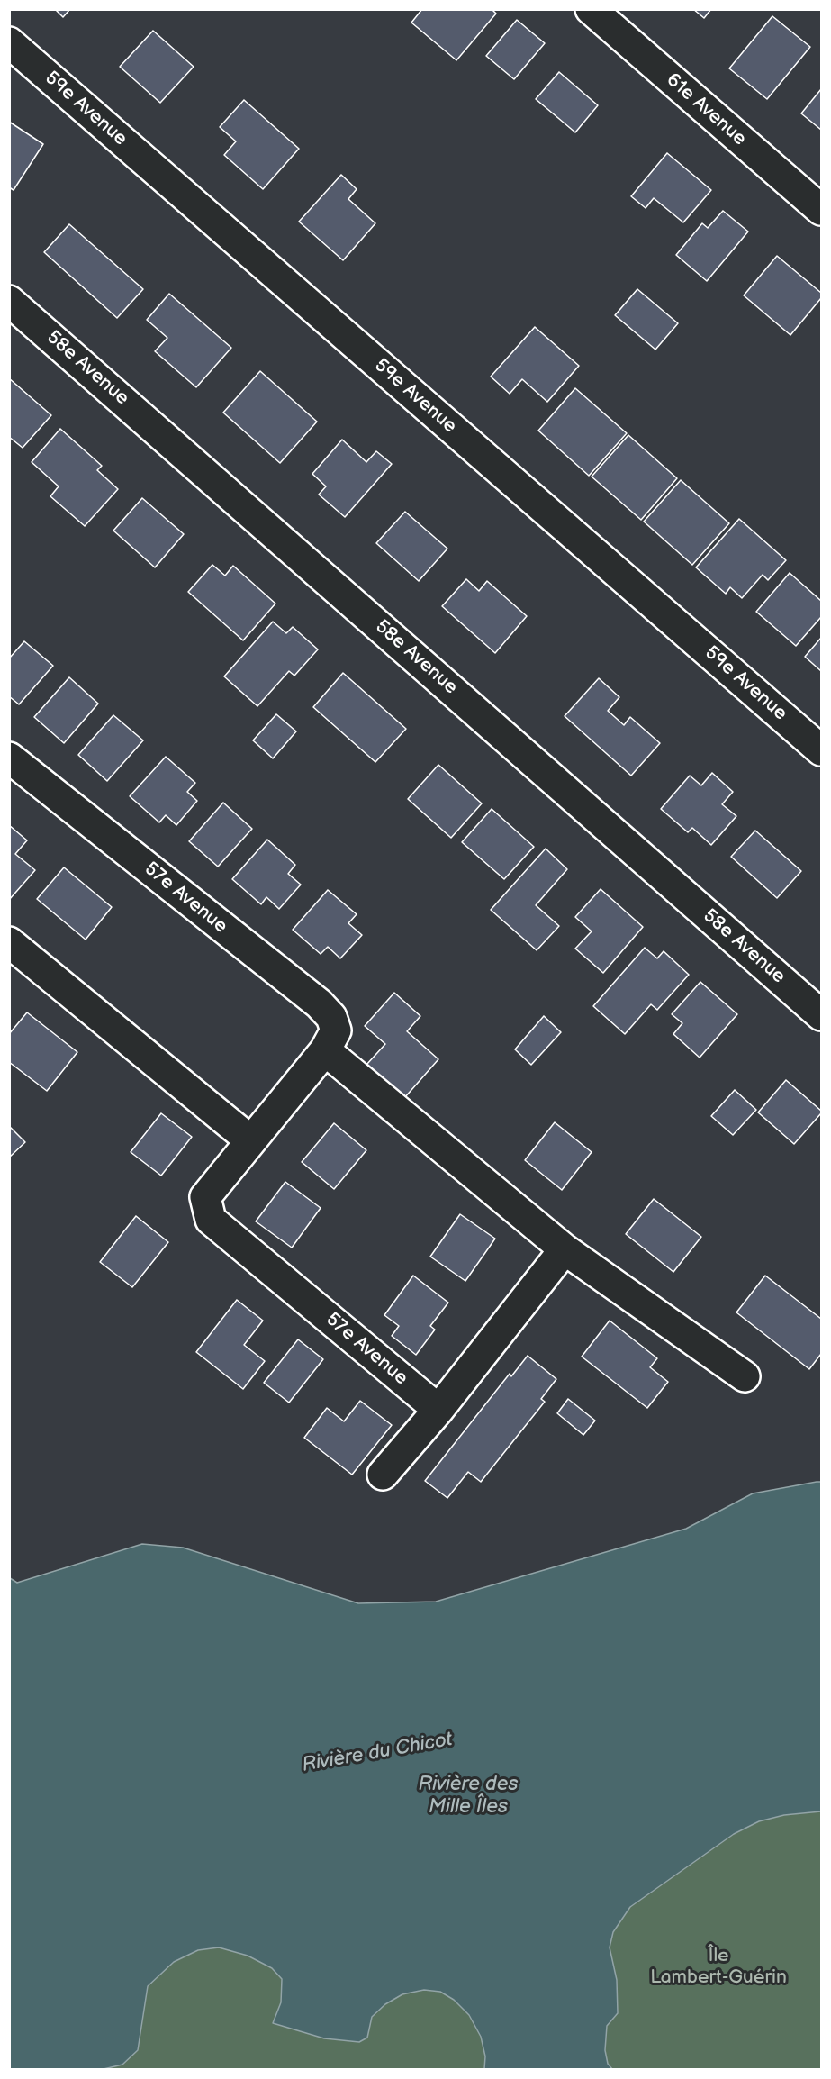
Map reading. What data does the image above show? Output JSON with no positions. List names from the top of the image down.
{
  "streets": {
    "street": [
      "59e Avenue",
      "61e Avenue",
      "58e Avenue",
      "57e Avenue"
    ]
  },
  "water": ["Rivière du Chicot", "Rivière des Mille Îles"],
  "parks": ["Île Lambert-Guérin"]
}
